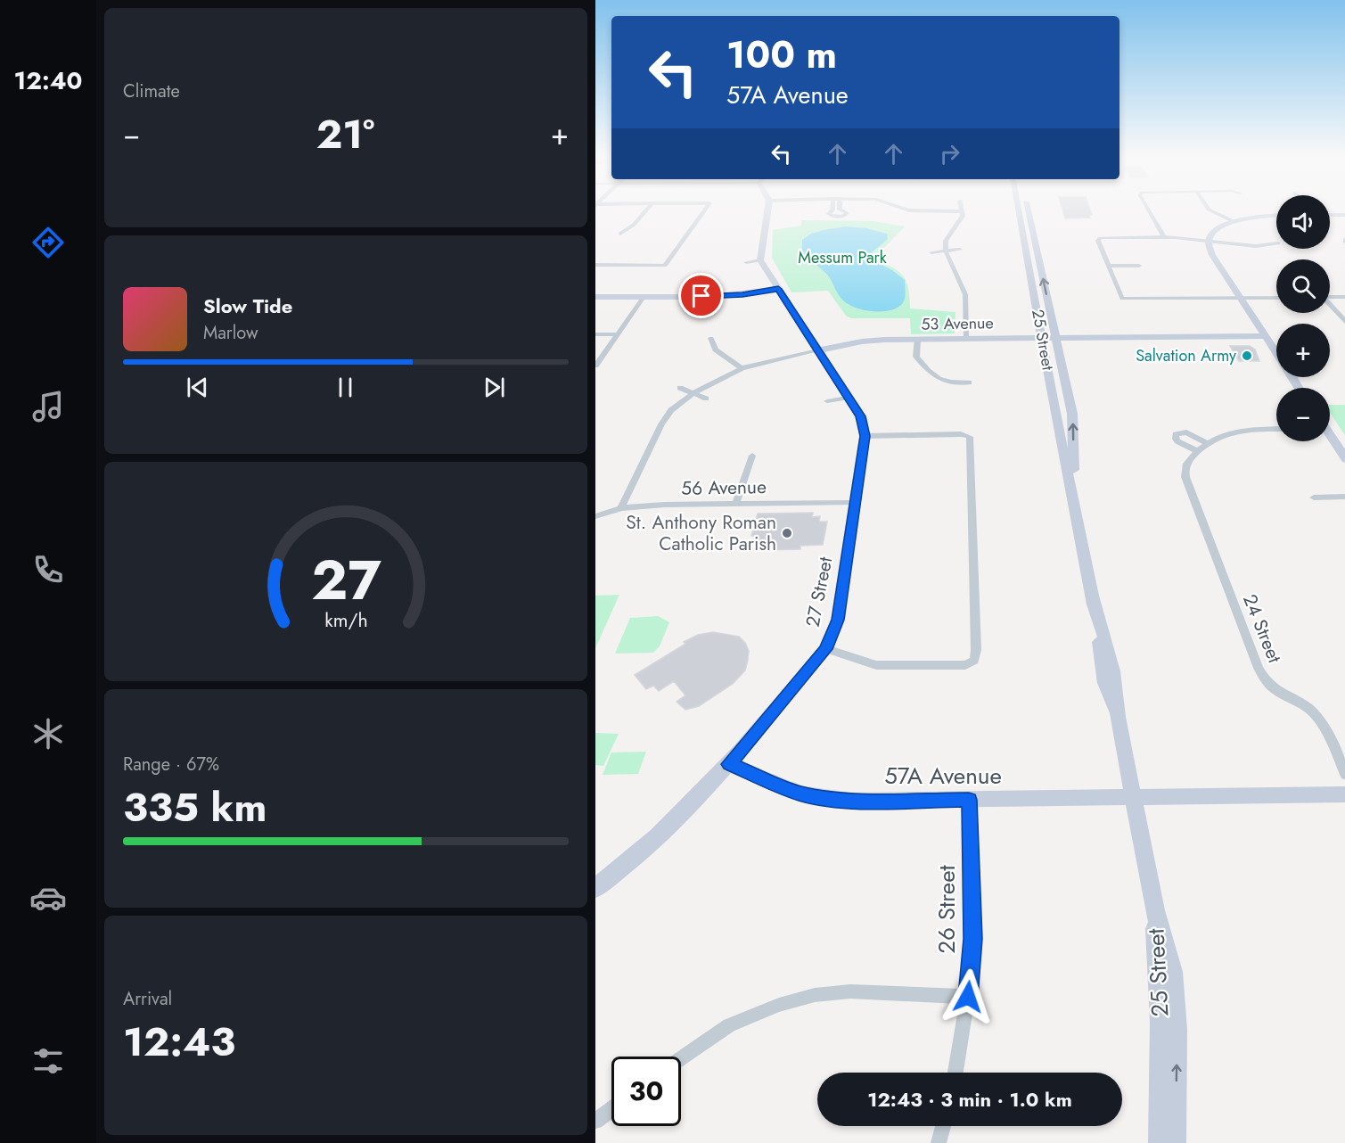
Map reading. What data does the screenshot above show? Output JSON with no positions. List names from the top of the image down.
{
  "streets": {
    "street": [
      "53 Avenue",
      "25 Street",
      "56 Avenue",
      "27 Street",
      "24 Street",
      "57A Avenue",
      "26 Street"
    ]
  },
  "crossings": [
    ["53 Avenue", "25 Street"],
    ["53 Avenue", "56 Avenue"],
    ["53 Avenue", "27 Street"],
    ["25 Street", "57A Avenue"],
    ["56 Avenue", "27 Street"],
    ["27 Street", "57A Avenue"],
    ["57A Avenue", "26 Street"]
  ],
  "parks": ["Messum Park"],
  "places": ["Salvation Army", "St. Anthony Roman Catholic Parish"],
  "page": {
    "tabs": "12:40",
    "tile": [
      "Climate",
      ["Range · 67%", "335 km"],
      ["Arrival", "12:43"]
    ],
    "turn": ["100 m", "57A Avenue"],
    "heat": ["−", "21°", "+"],
    "map_buttons": ["+", "−"],
    "song": ["Slow Tide", "Marlow"],
    "limit": "30",
    "trip": "12:43 · 3 min · 1.0 km",
    "gauge": ["27", "km/h"]
  }
}
